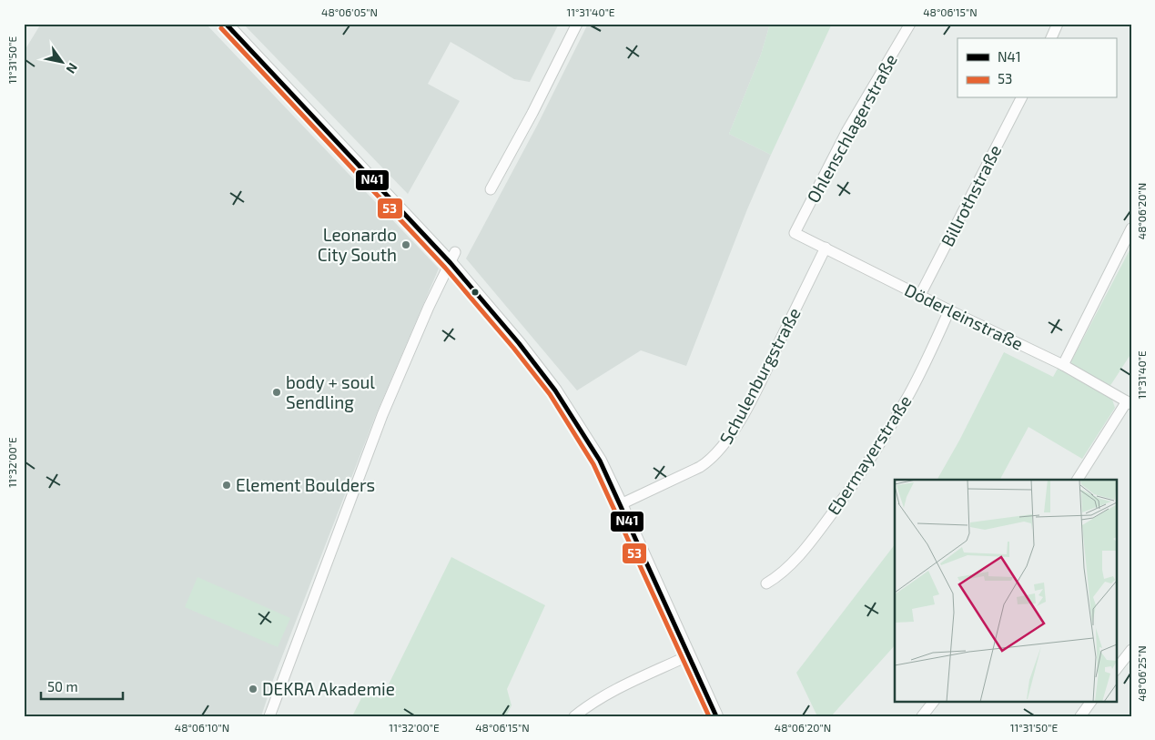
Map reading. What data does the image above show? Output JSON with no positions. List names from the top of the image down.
{
  "streets": {
    "street": [
      "Ohlenschlagerstraße",
      "Billrothstraße",
      "Döderleinstraße",
      "Schulenburgstraße",
      "Ebermayerstraße"
    ]
  },
  "crossings": [
    ["Ohlenschlagerstraße", "Döderleinstraße"],
    ["Billrothstraße", "Döderleinstraße"],
    ["Döderleinstraße", "Schulenburgstraße"],
    ["Döderleinstraße", "Ebermayerstraße"]
  ],
  "places": [
    "Leonardo City South",
    "body + soul Sendling",
    "Element Boulders",
    "DEKRA Akademie"
  ],
  "lines": ["transit line N41", "transit line 53"],
  "legend": ["N41", "53"],
  "scale_bar": "50 m",
  "north": "bottom right",
  "coordinates": [
    "48°06'05\"N",
    "11°31'40\"E",
    "48°06'15\"N",
    "11°31'50\"E",
    "48°06'20\"N",
    "11°32'00\"E",
    "48°06'25\"N",
    "48°06'10\"N"
  ]
}
